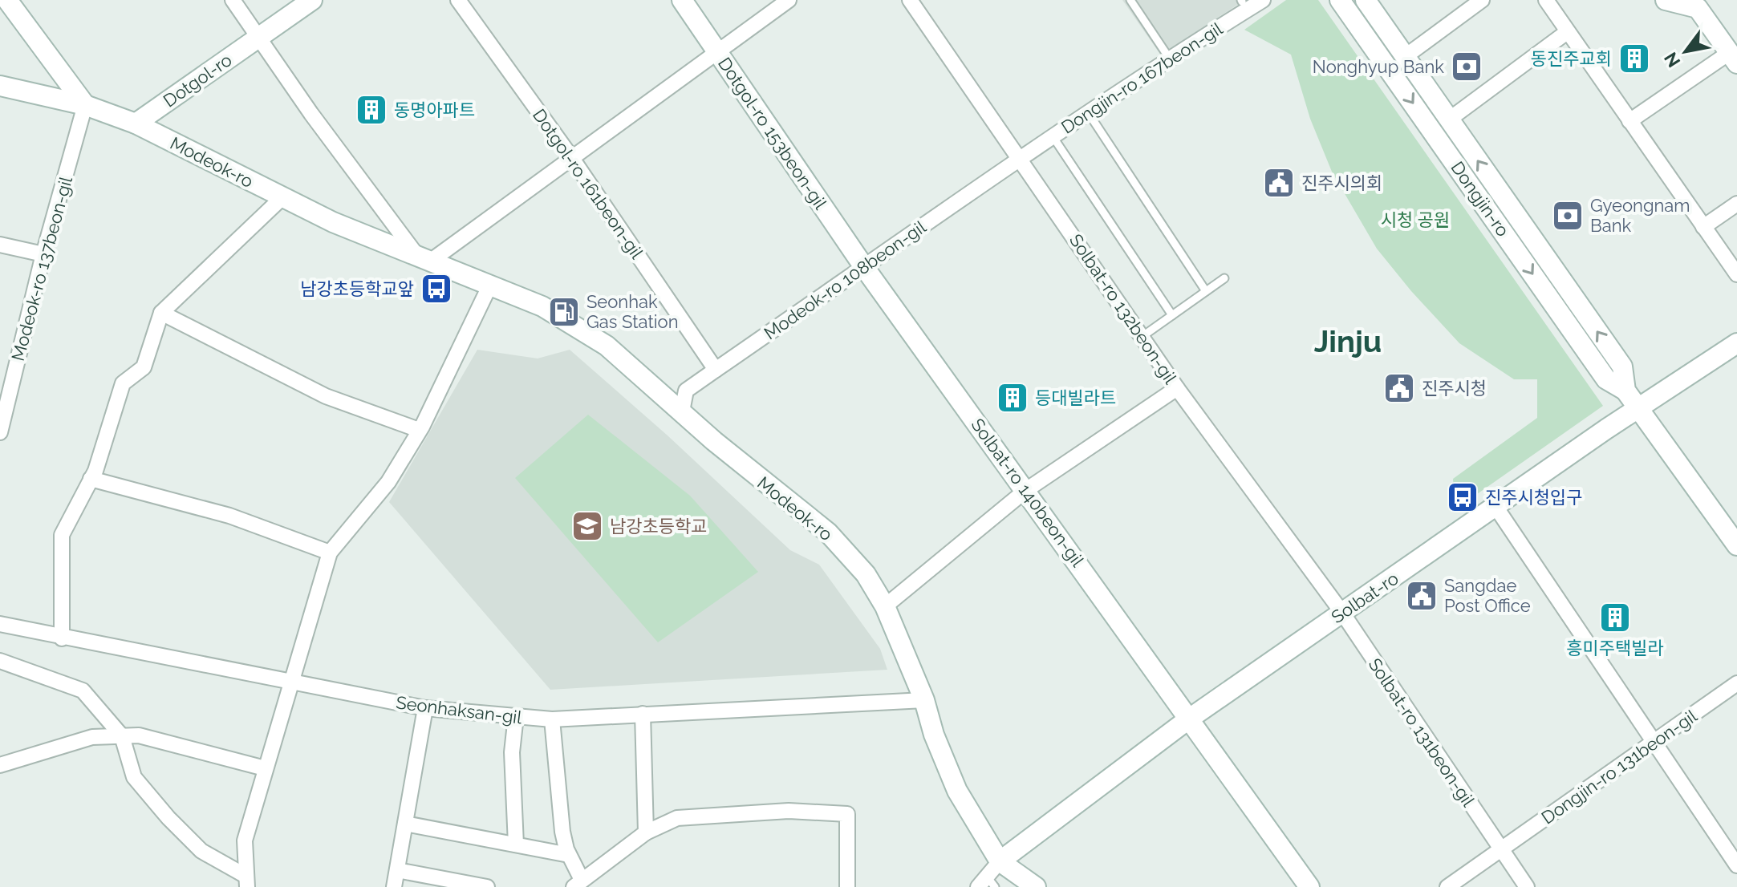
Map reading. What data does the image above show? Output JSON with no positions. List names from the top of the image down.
{
  "streets": {
    "street": [
      "Dongjin-ro 167beon-gil",
      "Dotgol-ro",
      "Dotgol-ro 153beon-gil",
      "Modeok-ro",
      "Dotgol-ro 161beon-gil",
      "Dongjin-ro",
      "Modeok-ro 137beon-gil",
      "Modeok-ro 108beon-gil",
      "Solbat-ro 132beon-gil",
      "Solbat-ro 140beon-gil",
      "Solbat-ro",
      "Seonhaksan-gil",
      "Solbat-ro 131beon-gil",
      "Dongjin-ro 131beon-gil"
    ]
  },
  "crossings": [
    ["Dongjin-ro 167beon-gil", "Modeok-ro 108beon-gil"],
    ["Dongjin-ro 167beon-gil", "Solbat-ro 132beon-gil"],
    ["Dotgol-ro", "Modeok-ro"],
    ["Dotgol-ro 153beon-gil", "Modeok-ro 108beon-gil"],
    ["Dotgol-ro 153beon-gil", "Solbat-ro 140beon-gil"],
    ["Modeok-ro", "Modeok-ro 137beon-gil"],
    ["Modeok-ro", "Modeok-ro 108beon-gil"],
    ["Modeok-ro", "Solbat-ro"],
    ["Modeok-ro", "Seonhaksan-gil"],
    ["Dotgol-ro 161beon-gil", "Modeok-ro 108beon-gil"],
    ["Dongjin-ro", "Solbat-ro"],
    ["Modeok-ro 108beon-gil", "Solbat-ro 132beon-gil"],
    ["Modeok-ro 108beon-gil", "Solbat-ro 140beon-gil"],
    ["Solbat-ro 132beon-gil", "Solbat-ro"],
    ["Solbat-ro 132beon-gil", "Solbat-ro 131beon-gil"],
    ["Solbat-ro 140beon-gil", "Solbat-ro"],
    ["Solbat-ro", "Solbat-ro 131beon-gil"],
    ["Solbat-ro 131beon-gil", "Dongjin-ro 131beon-gil"]
  ],
  "districts": ["Jinju"],
  "parks": ["시청 공원"],
  "places": {
    "building": [
      "동진주교회",
      "동명아파트",
      "등대빌라트",
      "흥미주택빌라"
    ],
    "bank": ["Nonghyup Bank", "Gyeongnam Bank"],
    "public building": ["진주시의회", "진주시청", "Sangdae Post Office"],
    "bus stop": ["남강초등학교앞", "진주시청입구"],
    "fuel station": ["Seonhak Gas Station"],
    "school or university": ["남강초등학교"]
  },
  "north": "bottom left"
}
